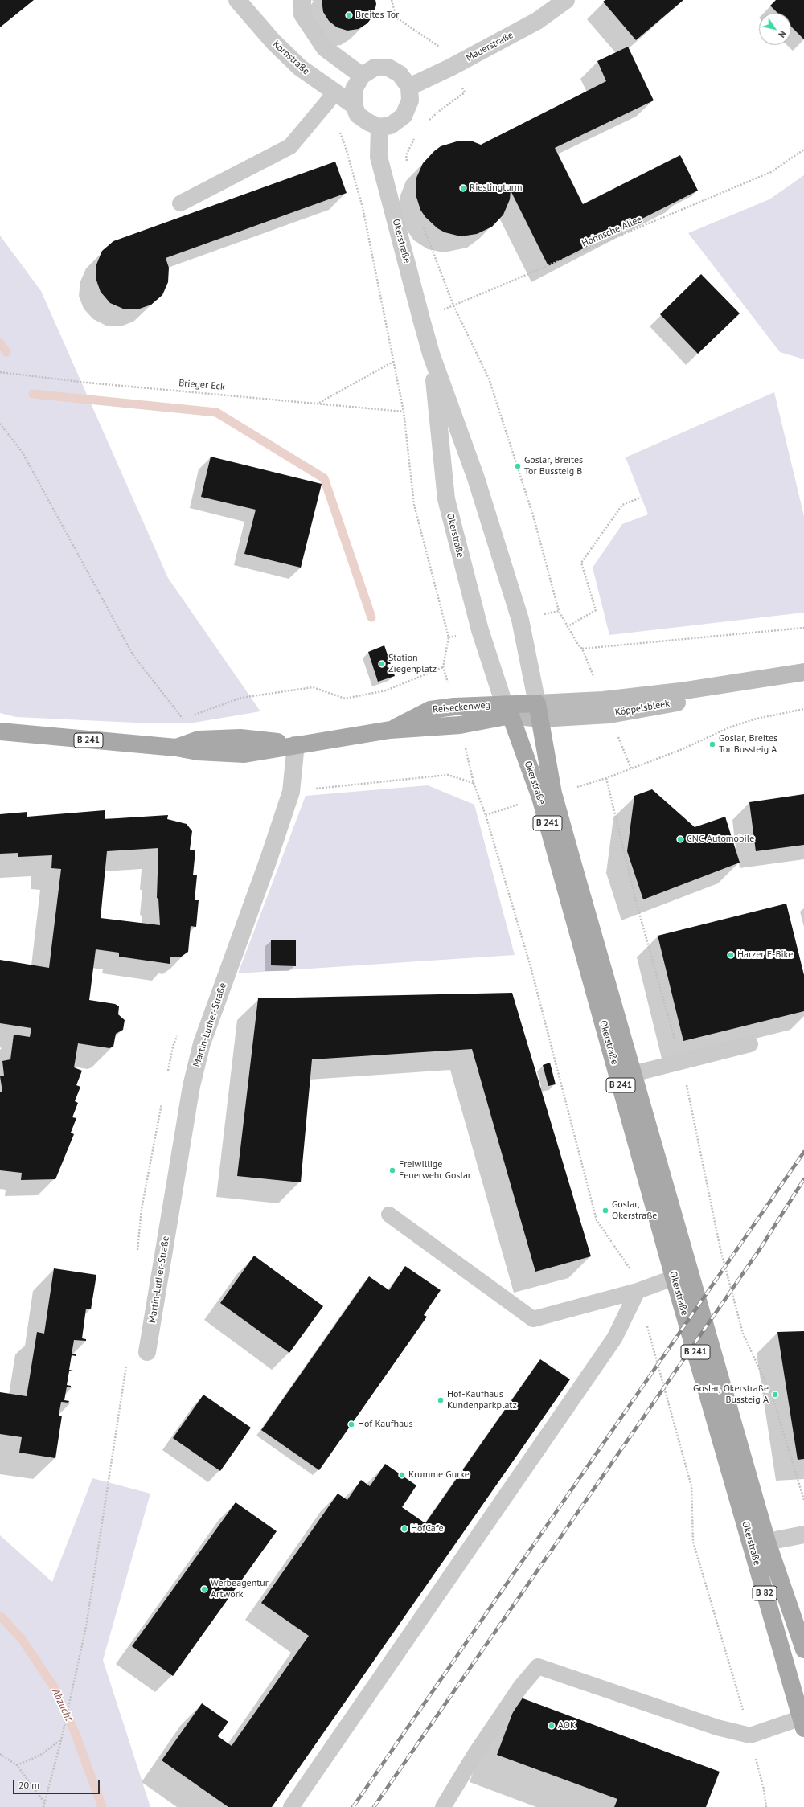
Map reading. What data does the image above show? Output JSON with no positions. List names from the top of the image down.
{
  "streets": {
    "main road": [
      "Okerstraße",
      "Reiseckenweg",
      "B 241",
      "B 82"
    ],
    "street": [
      "Mauerstraße",
      "Kornstraße",
      "Köppelsbleek",
      "Martin-Luther-Straße"
    ],
    "path": ["Hohnsche Allee", "Brieger Eck"]
  },
  "crossings": [
    ["Mauerstraße", "Kornstraße"],
    ["Mauerstraße", "Okerstraße"],
    ["Kornstraße", "Okerstraße"],
    ["Hohnsche Allee", "Okerstraße"],
    ["Okerstraße", "Reiseckenweg"],
    ["Okerstraße", "Köppelsbleek"],
    ["Reiseckenweg", "Köppelsbleek"],
    ["Reiseckenweg", "Martin-Luther-Straße"]
  ],
  "water": ["Abzucht"],
  "places": [
    "Breites Tor",
    "Rieslingturm",
    "Goslar, Breites Tor Bussteig B",
    "Station Ziegenplatz",
    "Goslar, Breites Tor Bussteig A",
    "CNC Automobile",
    "Harzer E-Bike",
    "Freiwillige Feuerwehr Goslar",
    "Goslar, Okerstraße",
    "Goslar, Okerstraße Bussteig A",
    "Hof-Kaufhaus Kundenparkplatz",
    "Hof Kaufhaus",
    "Krumme Gurke",
    "HofCafe",
    "Werbeagentur Artwork",
    "AOK"
  ],
  "scale_bar": "20 m",
  "north": "bottom right"
}
